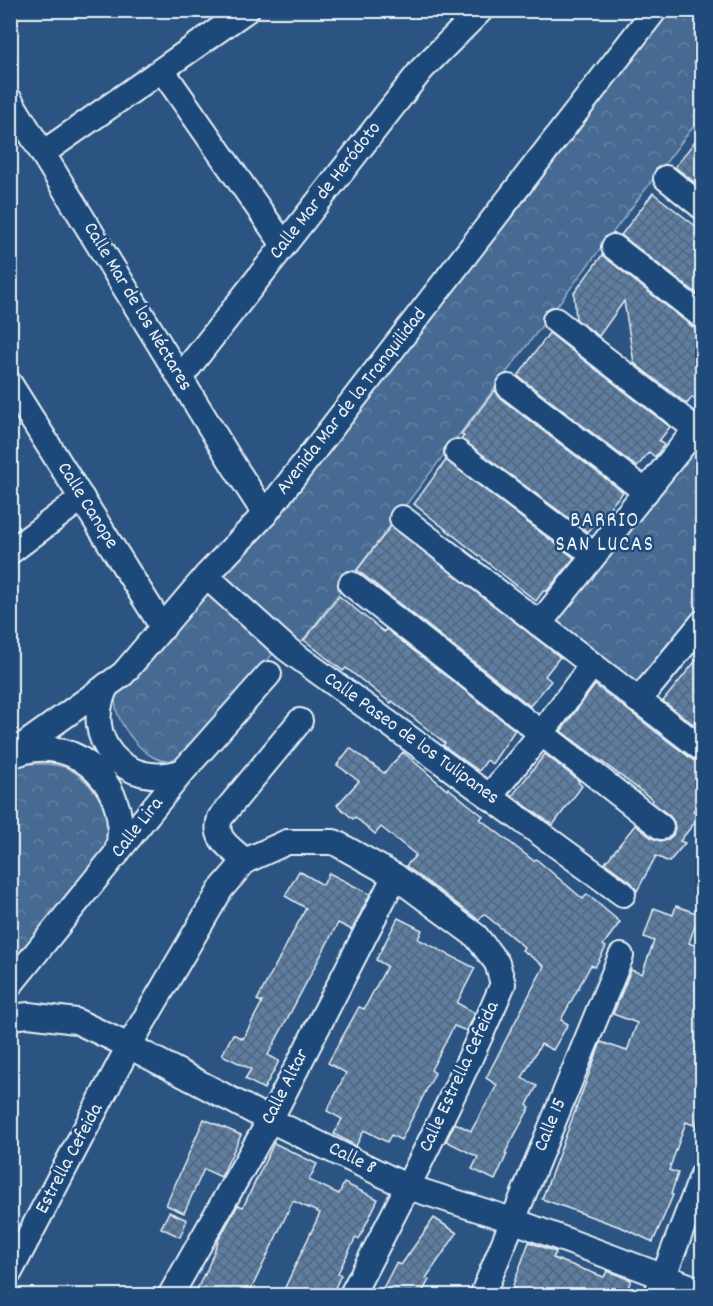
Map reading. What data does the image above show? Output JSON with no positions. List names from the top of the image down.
{
  "streets": {
    "street": [
      "Calle Mar de Heródoto",
      "Calle Mar de los Néctares",
      "Avenida Mar de la Tranquilidad",
      "Calle Canope",
      "Calle Paseo de los Tulipanes",
      "Calle Lira",
      "Calle Estrella Cefeida",
      "Calle Altar",
      "Calle 15",
      "Estrella Cefeida",
      "Calle 8"
    ]
  },
  "crossings": [
    ["Calle Mar de Heródoto", "Calle Mar de los Néctares"],
    ["Calle Mar de los Néctares", "Avenida Mar de la Tranquilidad"],
    ["Avenida Mar de la Tranquilidad", "Calle Canope"],
    ["Avenida Mar de la Tranquilidad", "Calle Paseo de los Tulipanes"],
    ["Calle Estrella Cefeida", "Calle Altar"],
    ["Calle Estrella Cefeida", "Estrella Cefeida"],
    ["Calle Estrella Cefeida", "Calle 8"],
    ["Calle Altar", "Calle 8"],
    ["Calle 15", "Calle 8"],
    ["Estrella Cefeida", "Calle 8"]
  ],
  "districts": ["BARRIO SAN LUCAS"]
}
